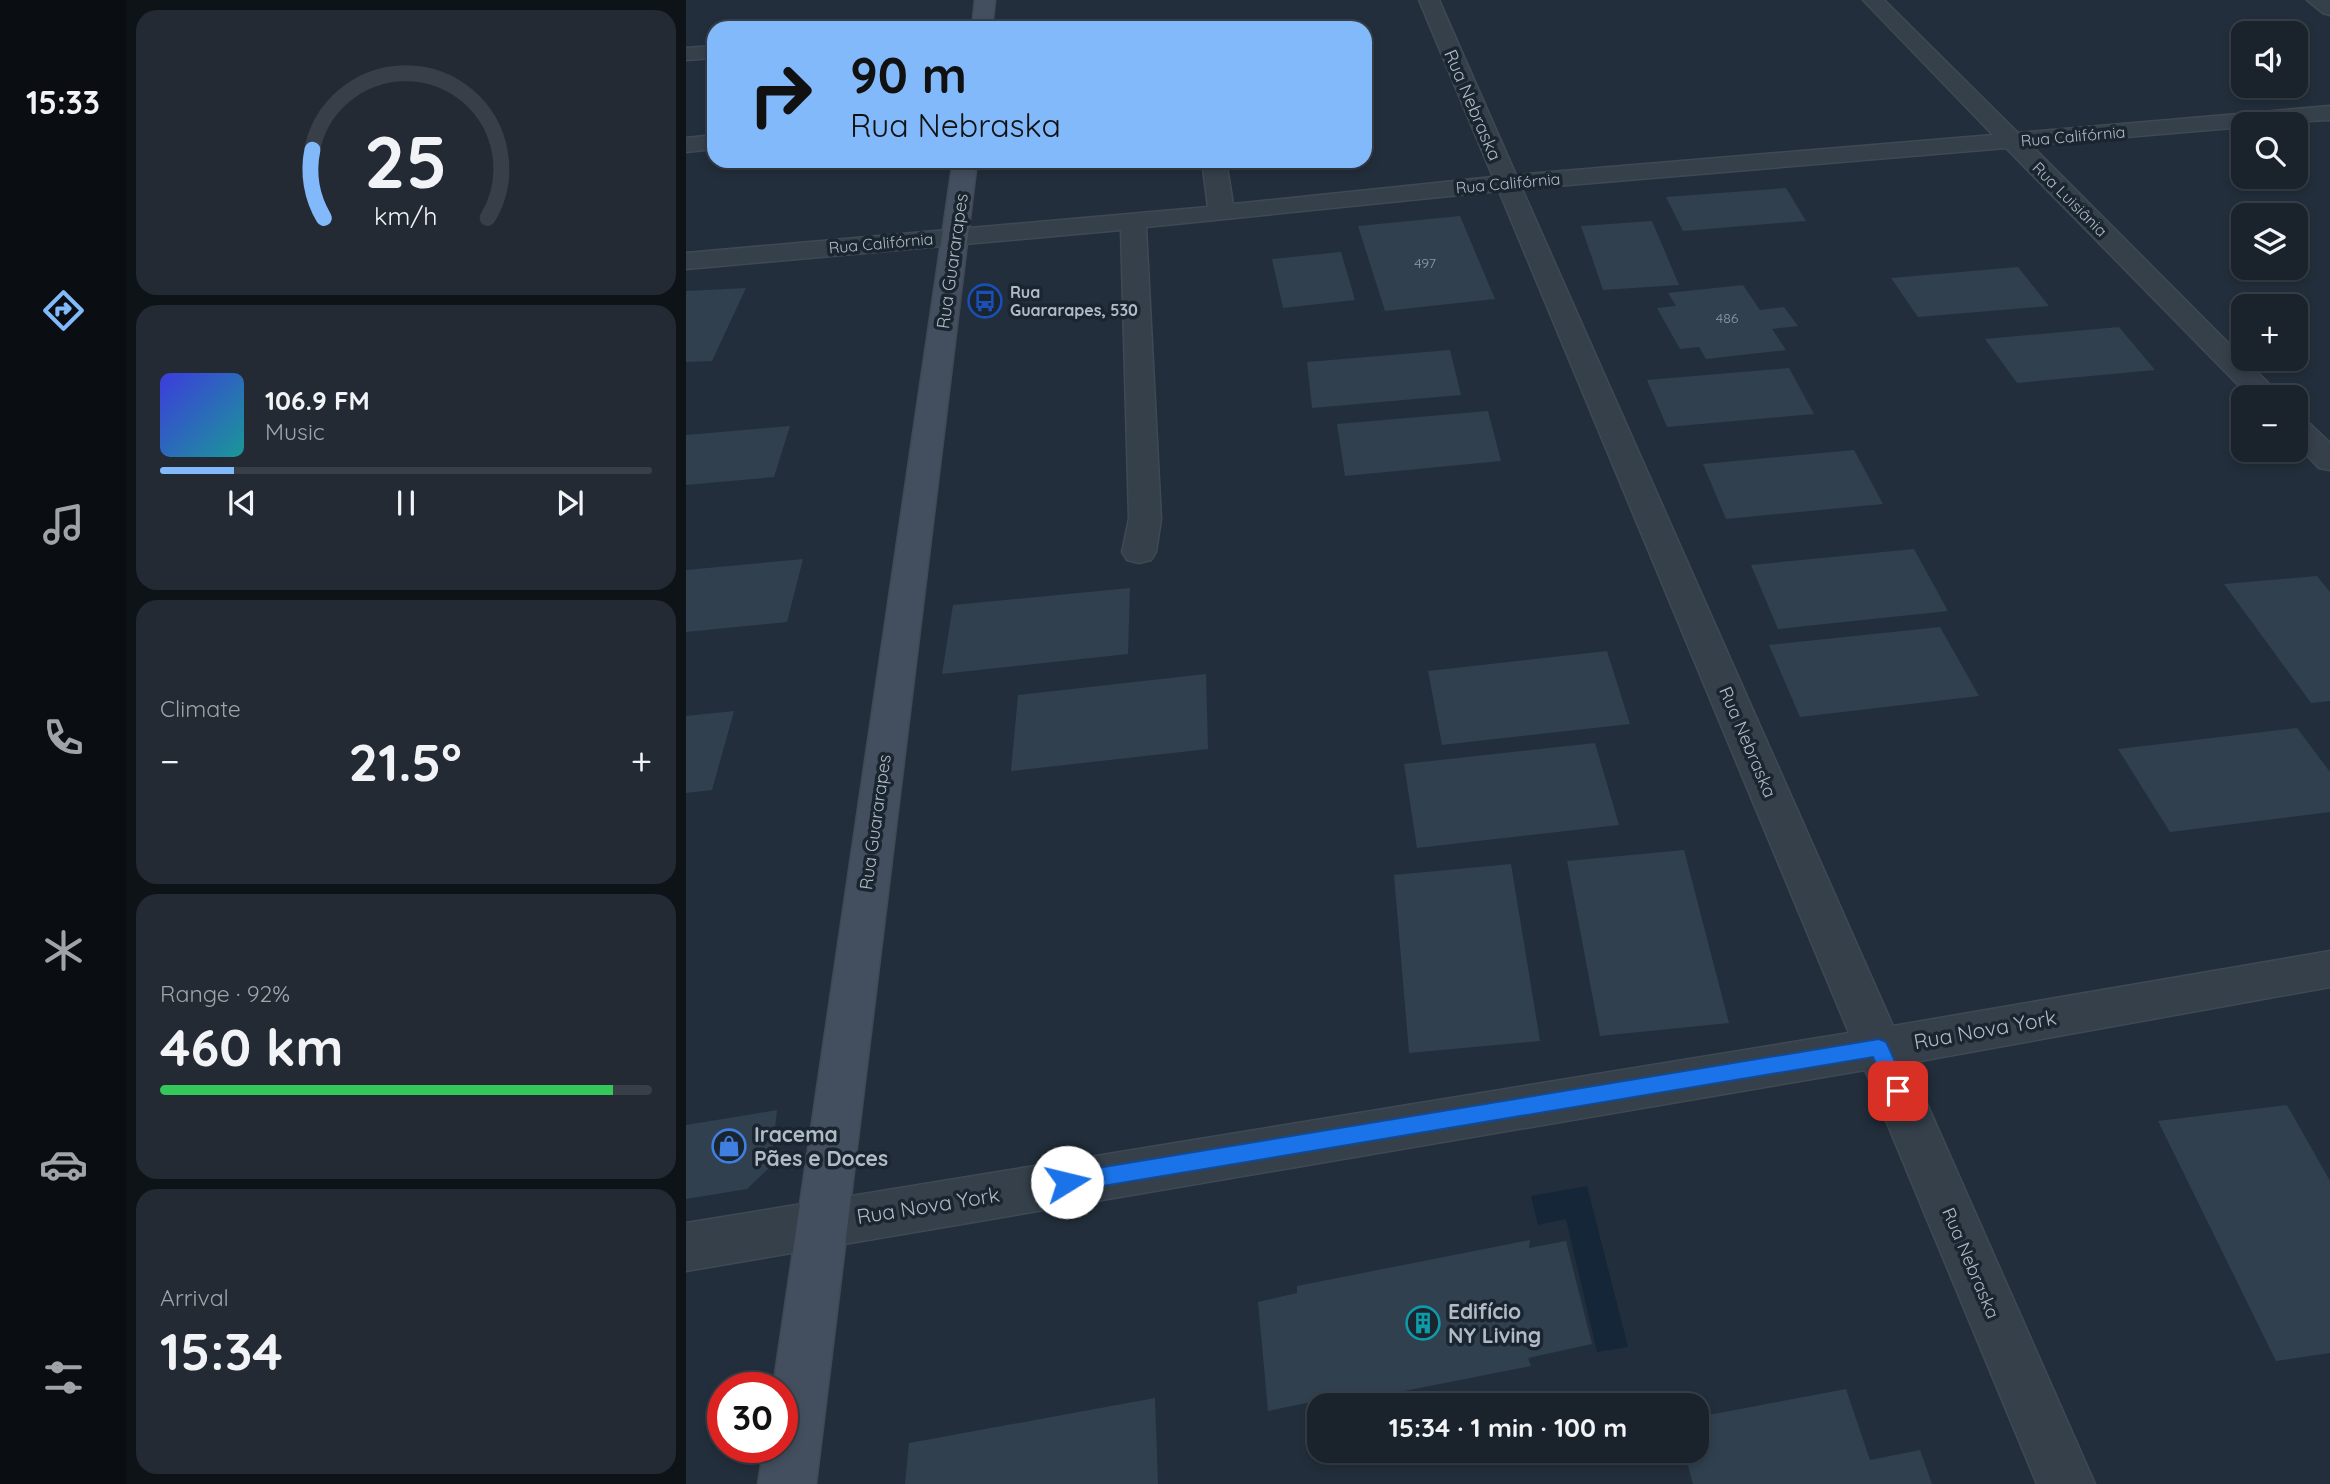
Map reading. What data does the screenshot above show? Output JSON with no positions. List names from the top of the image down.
{
  "streets": {
    "street": [
      "Rua Nebraska",
      "Rua Califórnia",
      "Rua Luisiânia",
      "Rua Guararapes",
      "Rua Nova York"
    ]
  },
  "crossings": [
    ["Rua Nebraska", "Rua Califórnia"],
    ["Rua Nebraska", "Rua Nova York"],
    ["Rua Califórnia", "Rua Luisiânia"],
    ["Rua Califórnia", "Rua Guararapes"],
    ["Rua Guararapes", "Rua Nova York"]
  ],
  "places": {
    "bus stop": ["Rua Guararapes, 530"],
    "shop": ["Iracema Pães e Doces"],
    "building": ["Edifício NY Living"]
  },
  "house_numbers": ["497", "486"],
  "page": {
    "tabs": "15:33",
    "map_buttons": ["+", "−"],
    "turn": ["90 m", "Rua Nebraska"],
    "song": ["106.9 FM", "Music"],
    "tile": [
      "Climate",
      ["Range · 92%", "460 km"],
      ["Arrival", "15:34"]
    ],
    "heat": ["−", "21.5°", "+"],
    "limit": "30",
    "trip": "15:34 · 1 min · 100 m",
    "gauge": ["25", "km/h"]
  }
}
